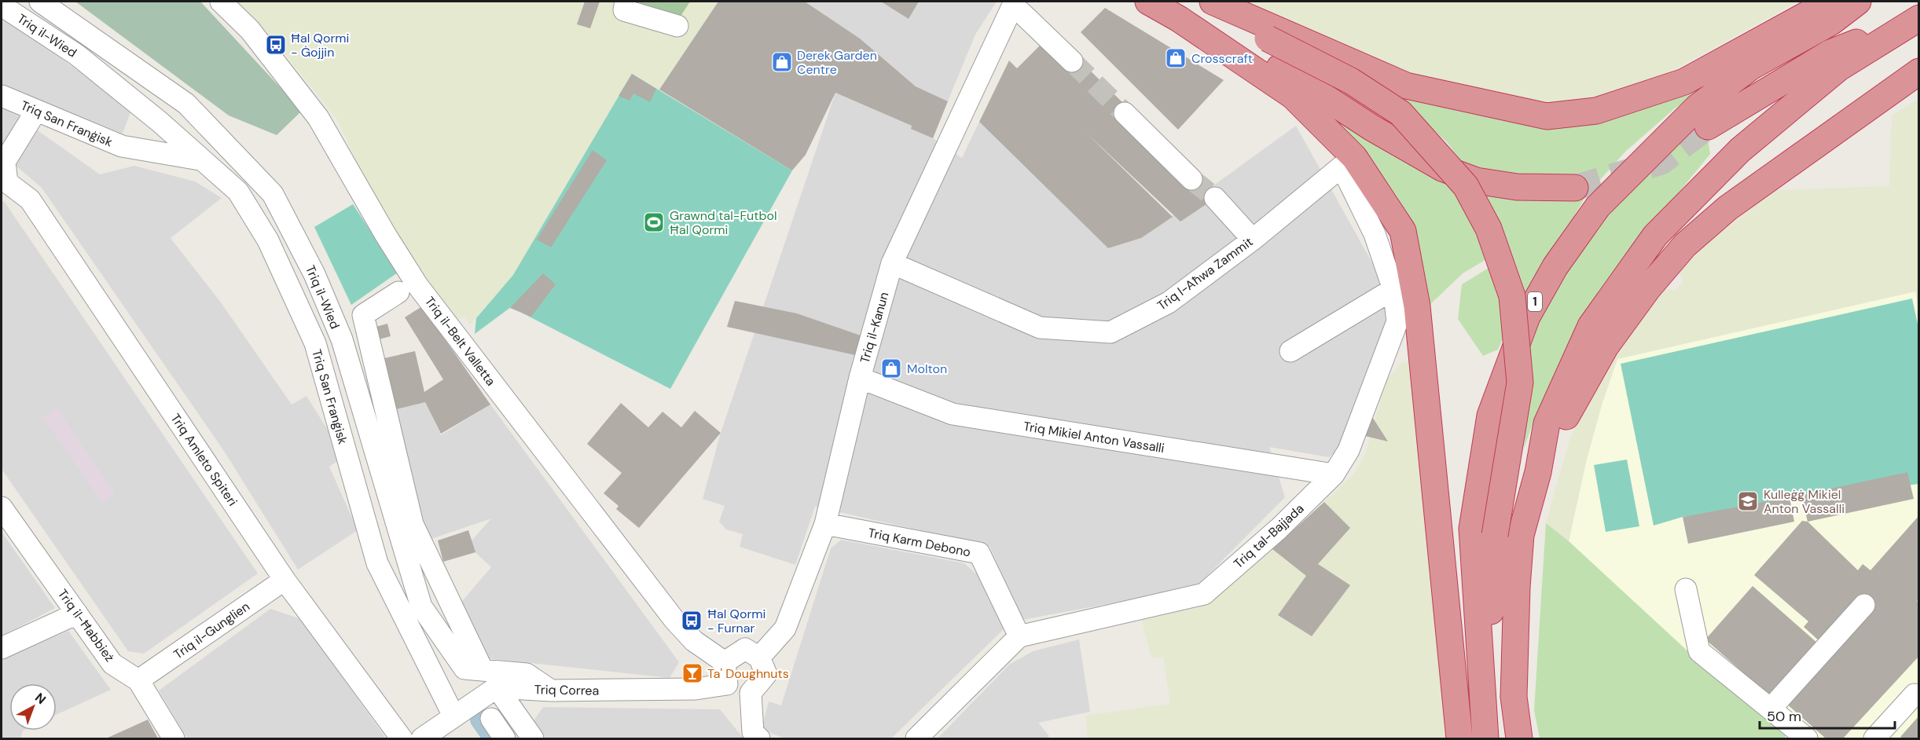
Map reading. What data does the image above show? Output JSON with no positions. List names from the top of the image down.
{
  "streets": {
    "highway": ["1"],
    "street": [
      "Triq il-Wied",
      "Triq San Franġisk",
      "Triq l-Aħwa Zammit",
      "Triq il-Kanun",
      "Triq il-Belt Valletta",
      "Triq Mikiel Anton Vassalli",
      "Triq Amleto Spiteri",
      "Triq tal-Bajjada",
      "Triq Karm Debono",
      "Triq il-Ħabbież",
      "Triq il-Gunglien",
      "Triq Correa"
    ]
  },
  "crossings": [
    ["Triq il-Wied", "Triq San Franġisk"],
    ["Triq il-Wied", "Triq Correa"],
    ["Triq l-Aħwa Zammit", "Triq il-Kanun"],
    ["Triq l-Aħwa Zammit", "Triq tal-Bajjada"],
    ["Triq il-Kanun", "Triq il-Belt Valletta"],
    ["Triq il-Kanun", "Triq Mikiel Anton Vassalli"],
    ["Triq il-Kanun", "Triq Karm Debono"],
    ["Triq il-Kanun", "Triq Correa"],
    ["Triq il-Belt Valletta", "Triq Correa"],
    ["Triq Mikiel Anton Vassalli", "Triq tal-Bajjada"],
    ["Triq Amleto Spiteri", "Triq il-Gunglien"],
    ["Triq tal-Bajjada", "Triq Karm Debono"],
    ["Triq il-Ħabbież", "Triq il-Gunglien"]
  ],
  "places": {
    "bus stop": ["Ħal Qormi - Ġojjin", "Ħal Qormi - Furnar"],
    "shop": ["Crosscraft", "Derek Garden Centre", "Molton"],
    "sports": ["Grawnd tal-Futbol Ħal Qormi"],
    "school or university": ["Kulleġġ Mikiel Anton Vassalli"],
    "bar": ["Ta' Doughnuts"]
  },
  "scale_bar": "50 m",
  "north": "top right"
}
